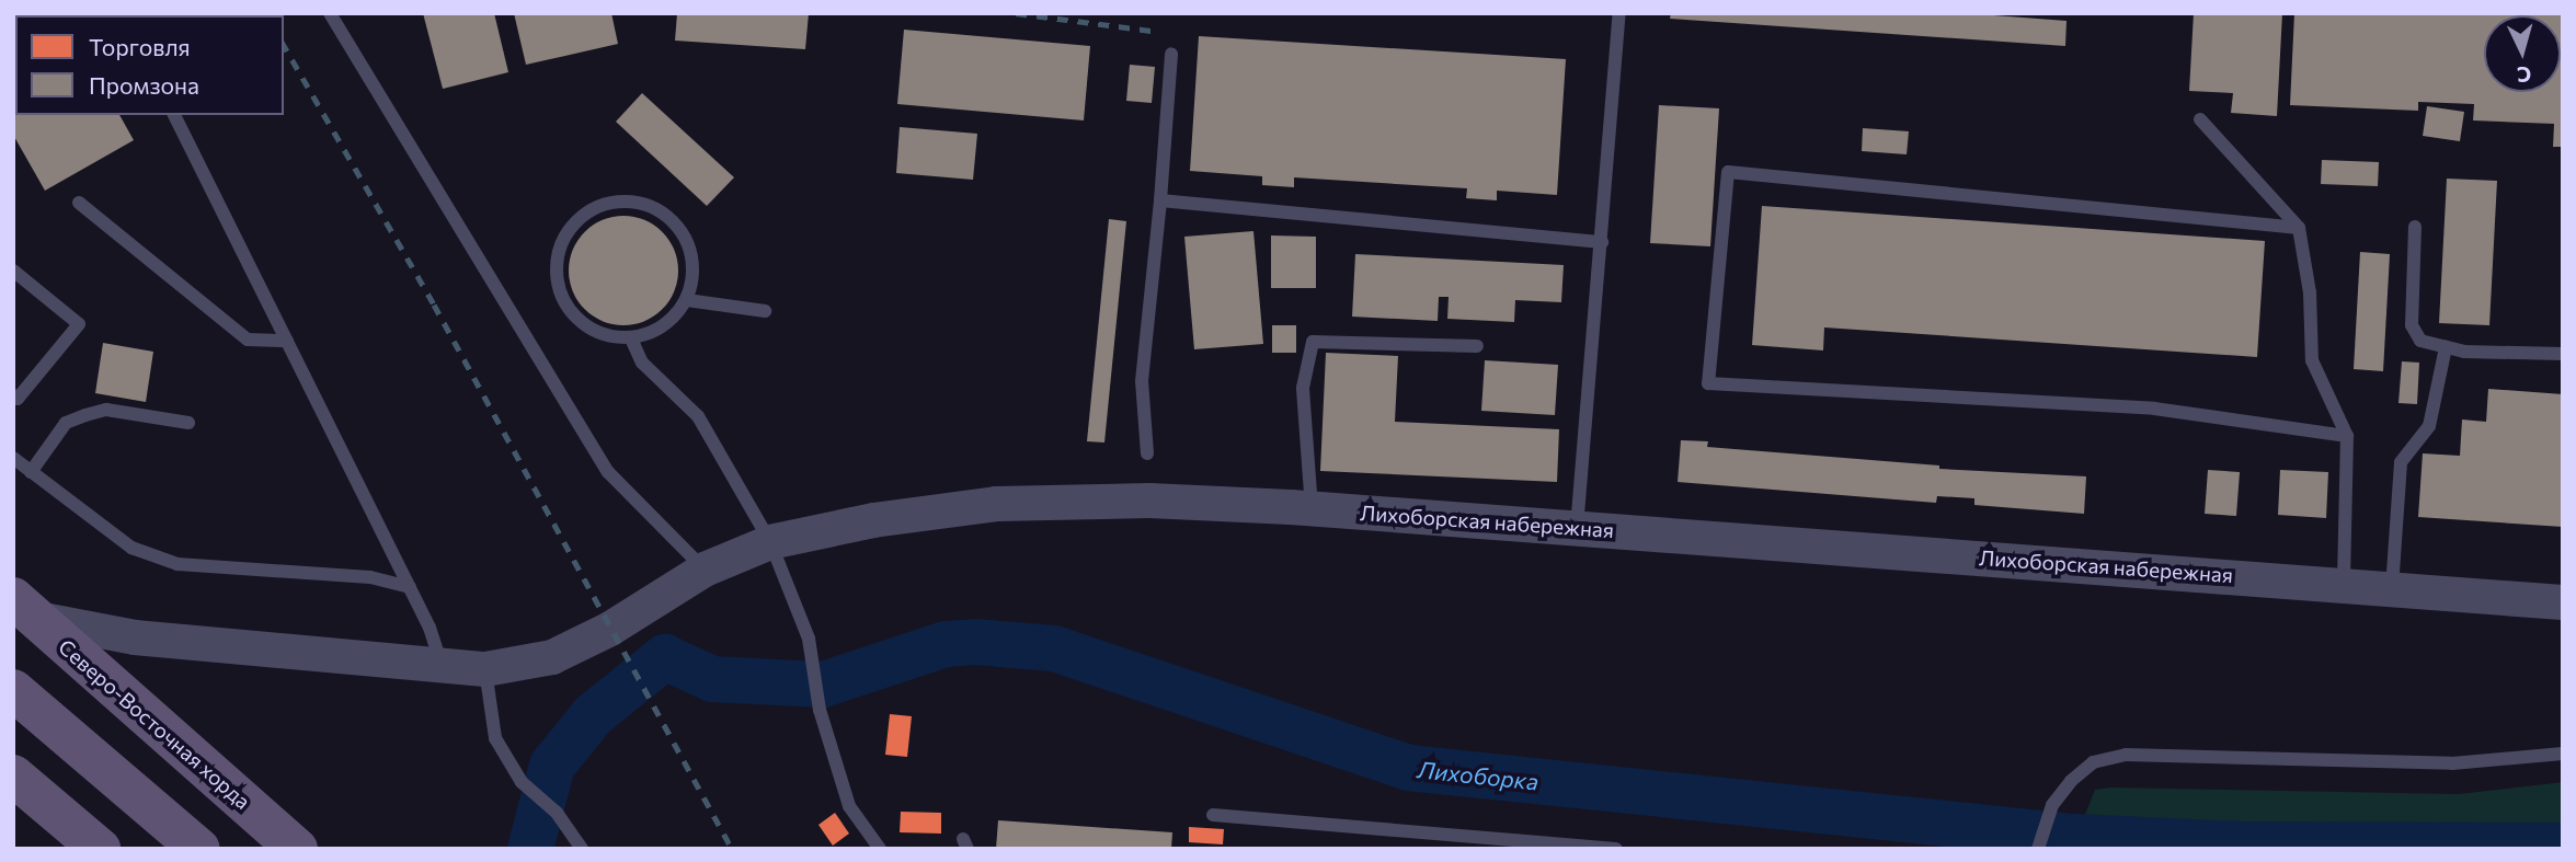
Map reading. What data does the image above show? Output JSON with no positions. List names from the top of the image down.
{
  "streets": {
    "main road": ["Северо-Восточная хорда"],
    "street": ["Лихоборская набережная"]
  },
  "water": ["Лихоборка"],
  "legend": ["Торговля", "Промзона"],
  "north": "bottom"
}
